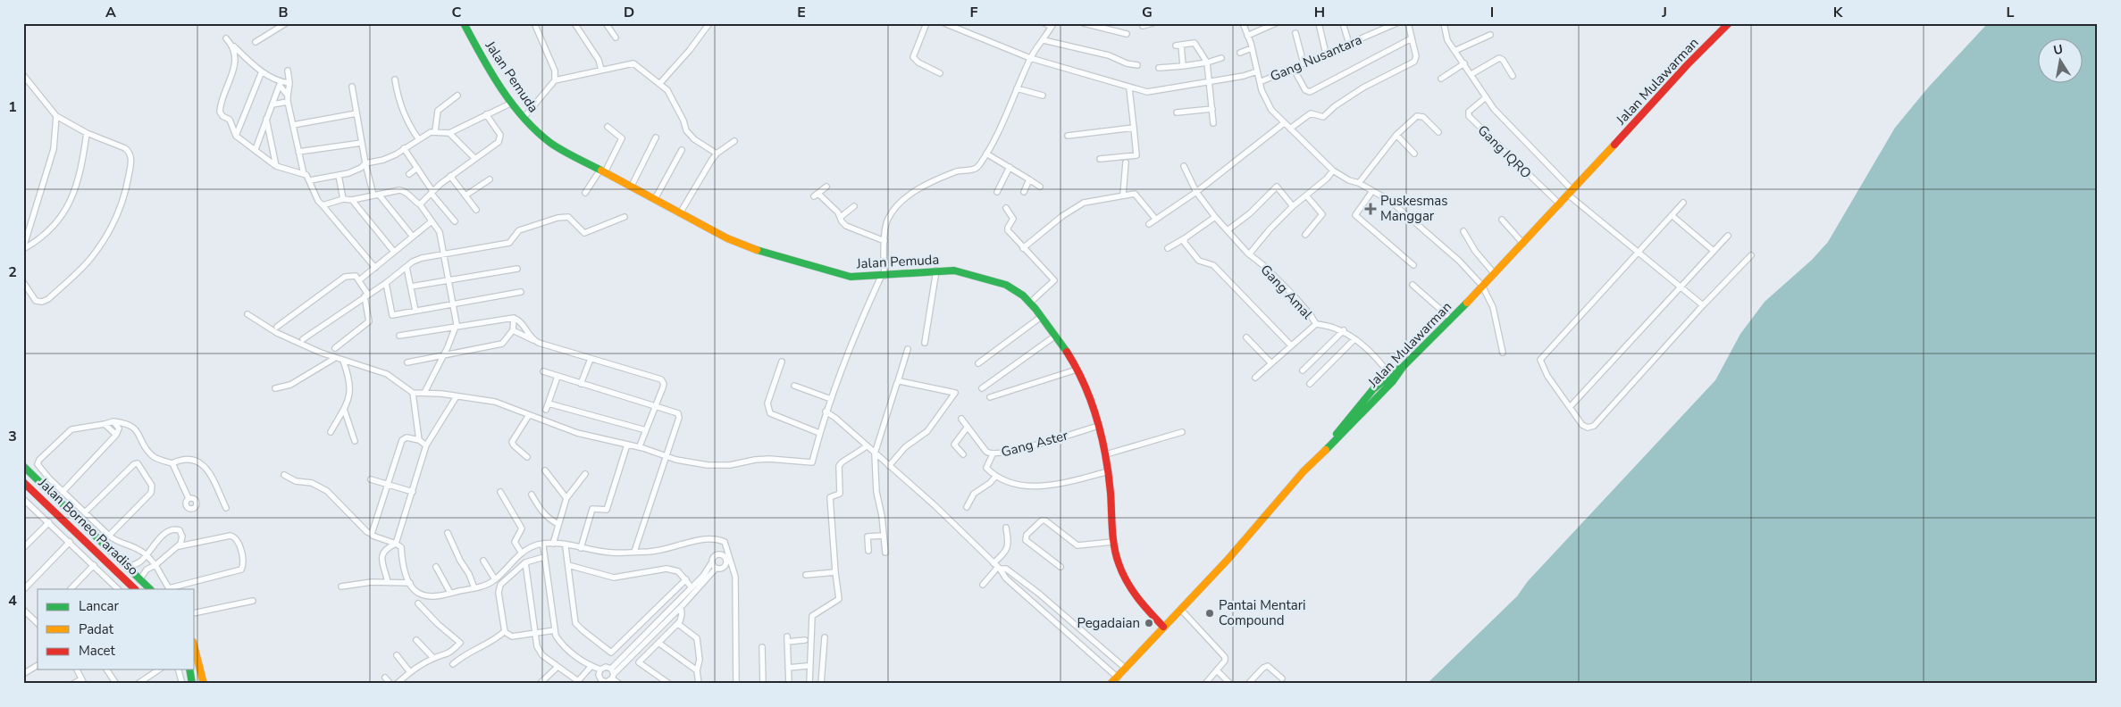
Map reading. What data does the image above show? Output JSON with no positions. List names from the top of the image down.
{
  "streets": {
    "main road": ["Jalan Pemuda", "Jalan Mulawarman", "Jalan Borneo Paradiso"],
    "street": [
      "Gang Nusantara",
      "Gang IQRO",
      "Gang Amal",
      "Gang Aster"
    ]
  },
  "crossings": [
    ["Jalan Pemuda", "Gang Aster"],
    ["Jalan Mulawarman", "Gang IQRO"]
  ],
  "places": {
    "health": ["Puskesmas Manggar"],
    "other": ["Pantai Mentari Compound", "Pegadaian"]
  },
  "legend": ["Lancar", "Padat", "Macet"],
  "north": "top",
  "grid": {
    "columns": [
      "A",
      "B",
      "C",
      "D",
      "E",
      "F",
      "G",
      "H",
      "I",
      "J",
      "K",
      "L"
    ],
    "rows": [
      "1",
      "2",
      "3",
      "4"
    ]
  }
}
